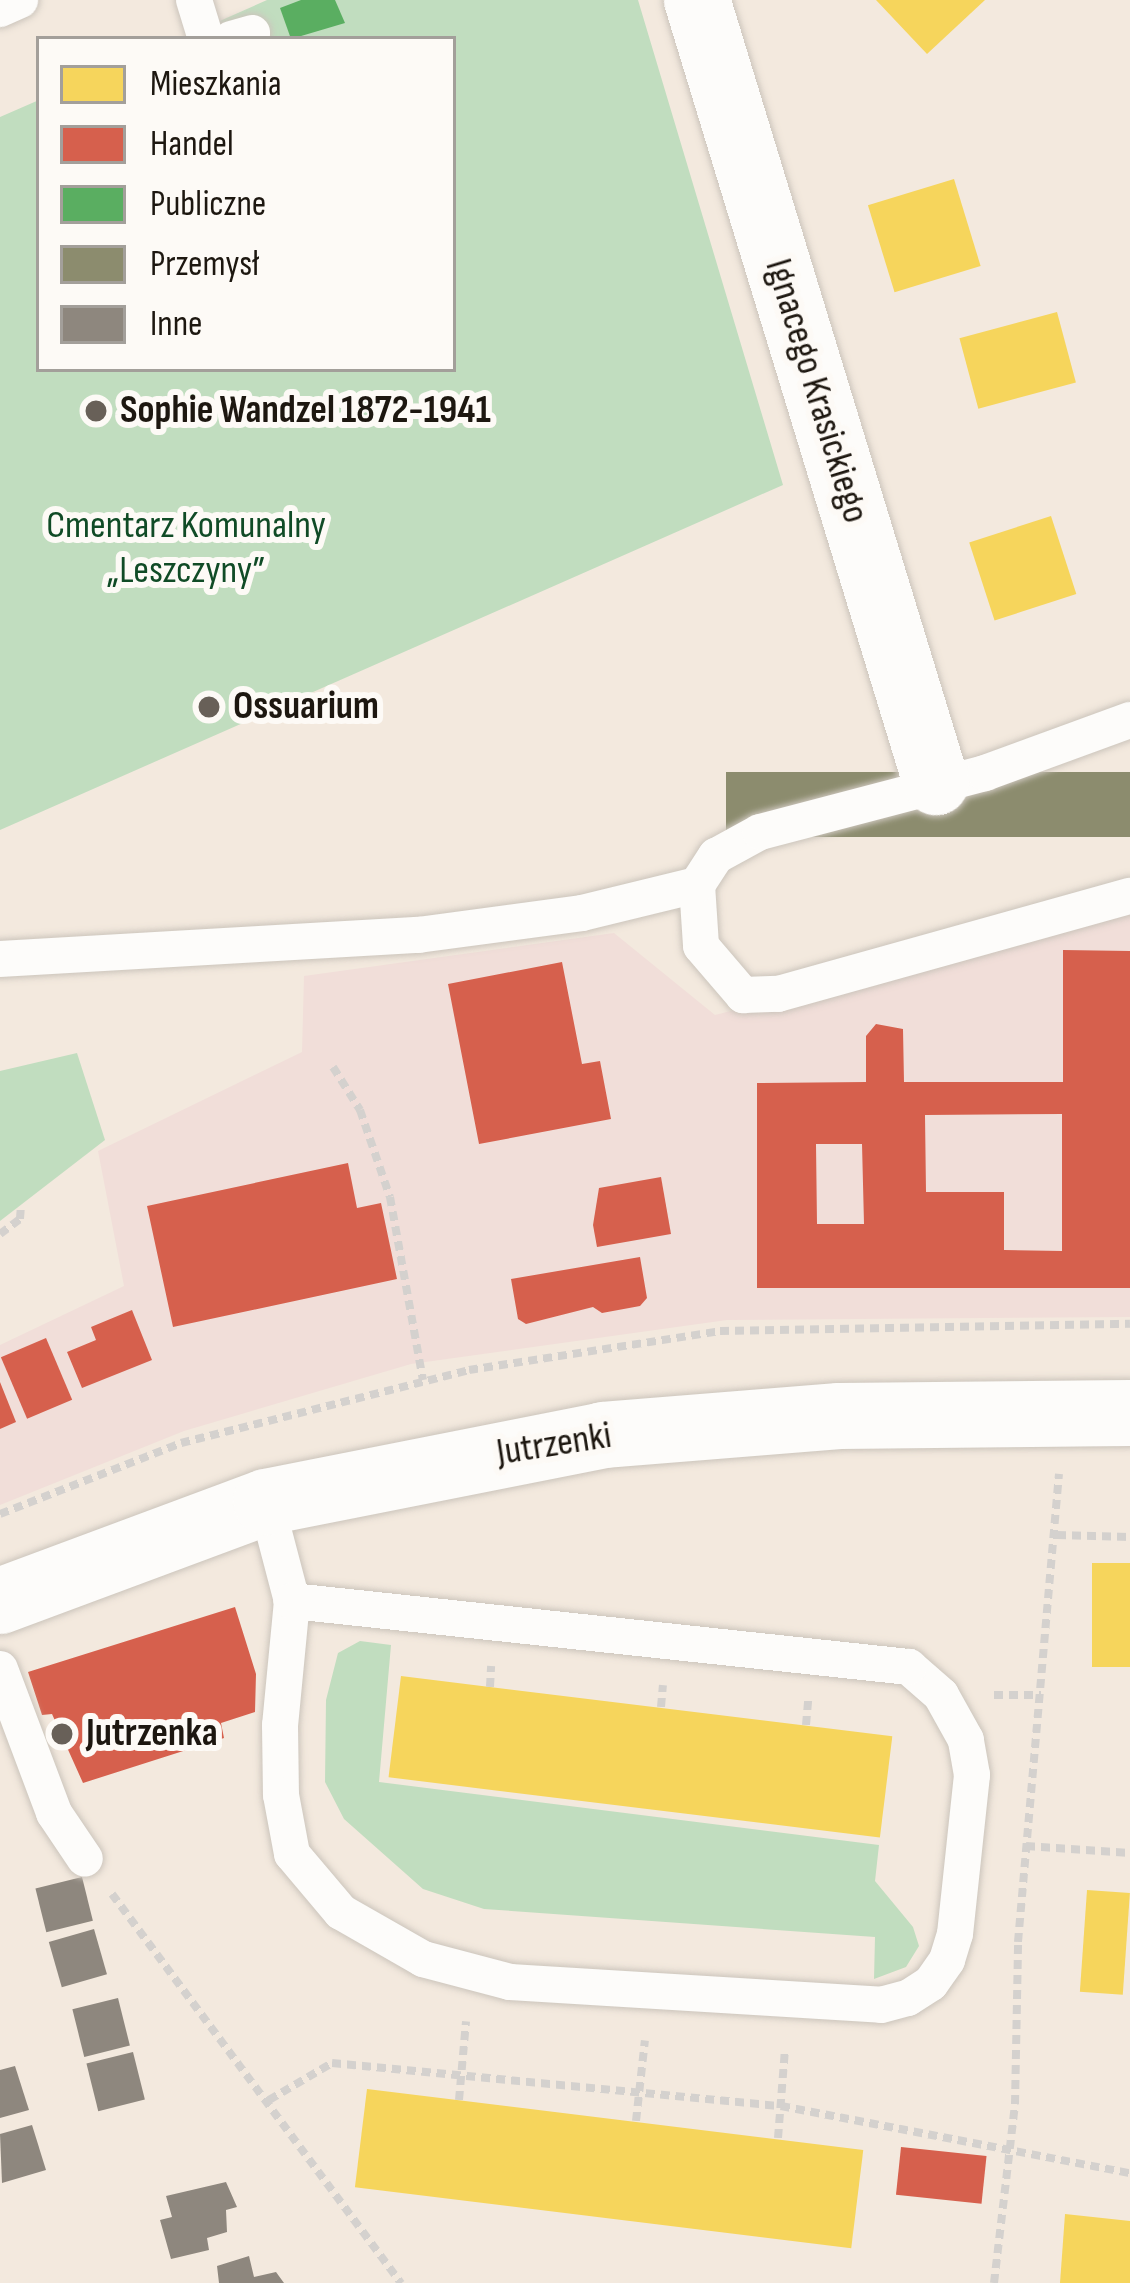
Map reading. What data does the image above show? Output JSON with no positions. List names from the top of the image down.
{
  "streets": {
    "street": ["Ignacego Krasickiego", "Jutrzenki"]
  },
  "parks": ["Cmentarz Komunalny „Leszczyny”"],
  "places": ["Sophie Wandzel 1872-1941", "Ossuarium", "Jutrzenka"],
  "legend": [
    "Mieszkania",
    "Handel",
    "Publiczne",
    "Przemysł",
    "Inne"
  ]
}
